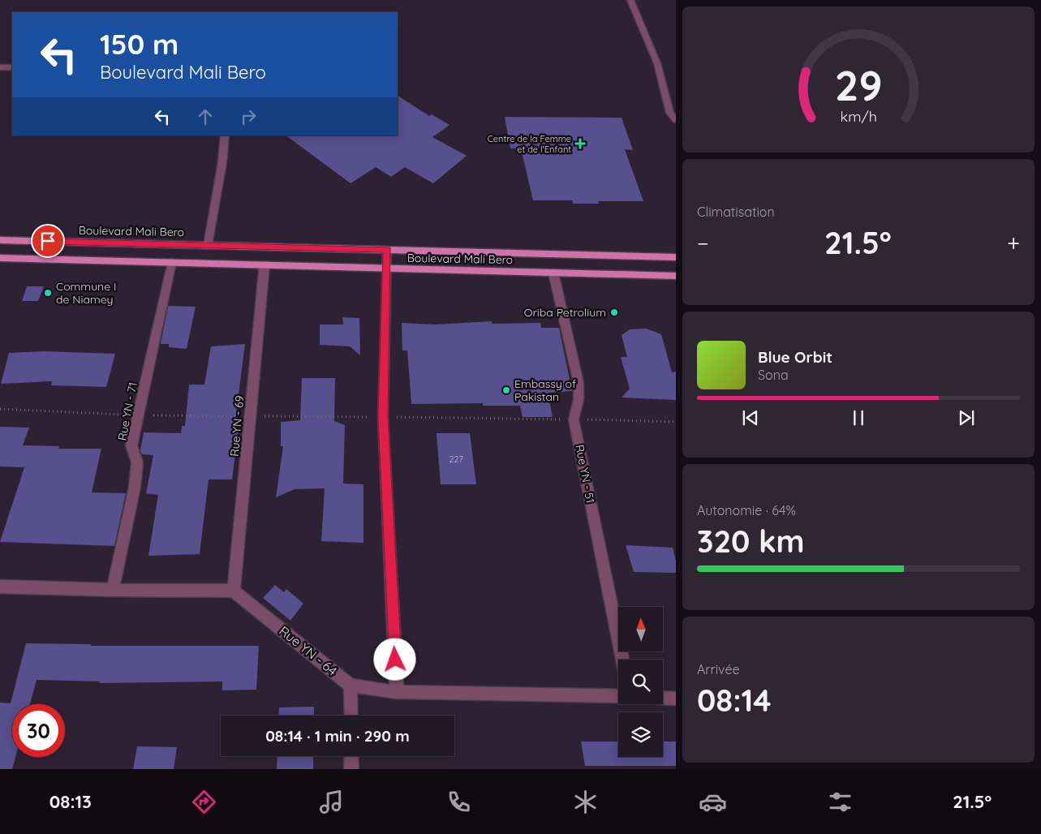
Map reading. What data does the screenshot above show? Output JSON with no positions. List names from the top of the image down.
{
  "streets": {
    "main road": ["Boulevard Mali Bero"],
    "street": [
      "Rue YN - 71",
      "Rue YN - 69",
      "Rue YN - 51",
      "Rue YN - 64"
    ]
  },
  "crossings": [
    ["Boulevard Mali Bero", "Rue YN - 71"],
    ["Boulevard Mali Bero", "Rue YN - 69"],
    ["Boulevard Mali Bero", "Rue YN - 51"],
    ["Rue YN - 69", "Rue YN - 64"]
  ],
  "places": {
    "health": ["Centre de la Femme et de l'Enfant"],
    "other": ["Commune I de Niamey", "Oriba Petrolium", "Embassy of Pakistan"]
  },
  "house_numbers": ["227"],
  "north": "top",
  "page": {
    "turn": ["150 m", "Boulevard Mali Bero"],
    "tile": [
      "Climatisation",
      ["Autonomie · 64%", "320 km"],
      ["Arrivée", "08:14"]
    ],
    "heat": ["−", "21.5°", "+"],
    "song": ["Blue Orbit", "Sona"],
    "limit": "30",
    "trip": "08:14 · 1 min · 290 m",
    "tabs": ["08:13", "21.5°"],
    "gauge": ["29", "km/h"]
  }
}
